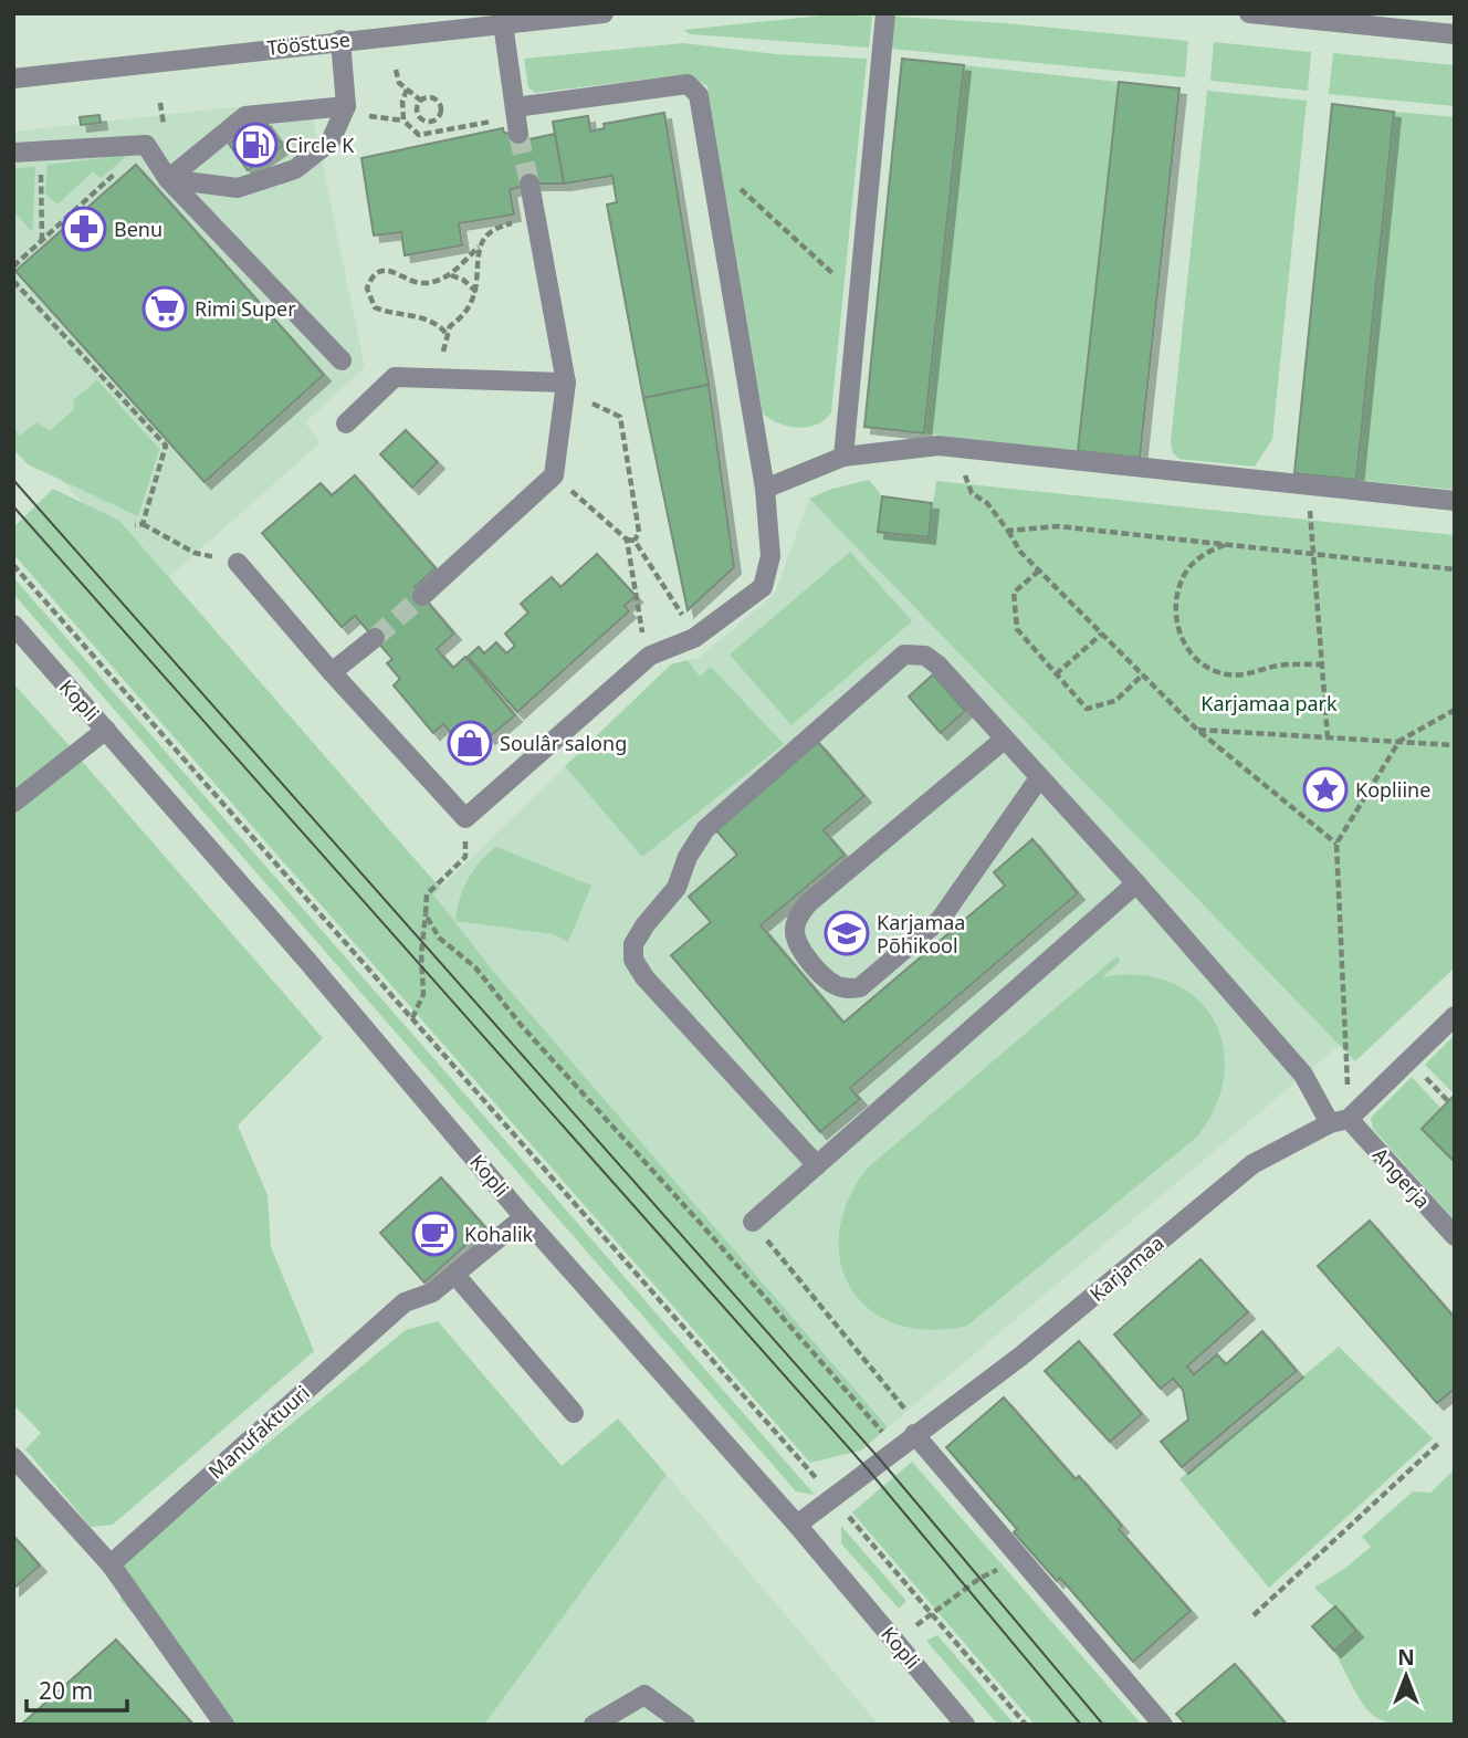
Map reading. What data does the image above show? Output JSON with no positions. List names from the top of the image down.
{
  "streets": {
    "street": [
      "Tööstuse",
      "Kopli",
      "Angerja",
      "Karjamaa",
      "Manufaktuuri"
    ]
  },
  "crossings": [
    ["Kopli", "Karjamaa"],
    ["Kopli", "Manufaktuuri"],
    ["Angerja", "Karjamaa"]
  ],
  "parks": ["Karjamaa park"],
  "places": {
    "fuel station": ["Circle K"],
    "pharmacy": ["Benu"],
    "supermarket": ["Rimi Super"],
    "shop": ["Soulâr salong"],
    "place": ["Kopliine"],
    "school or university": ["Karjamaa Põhikool"],
    "cafe": ["Kohalik"]
  },
  "scale_bar": "20 m",
  "north": "top"
}
